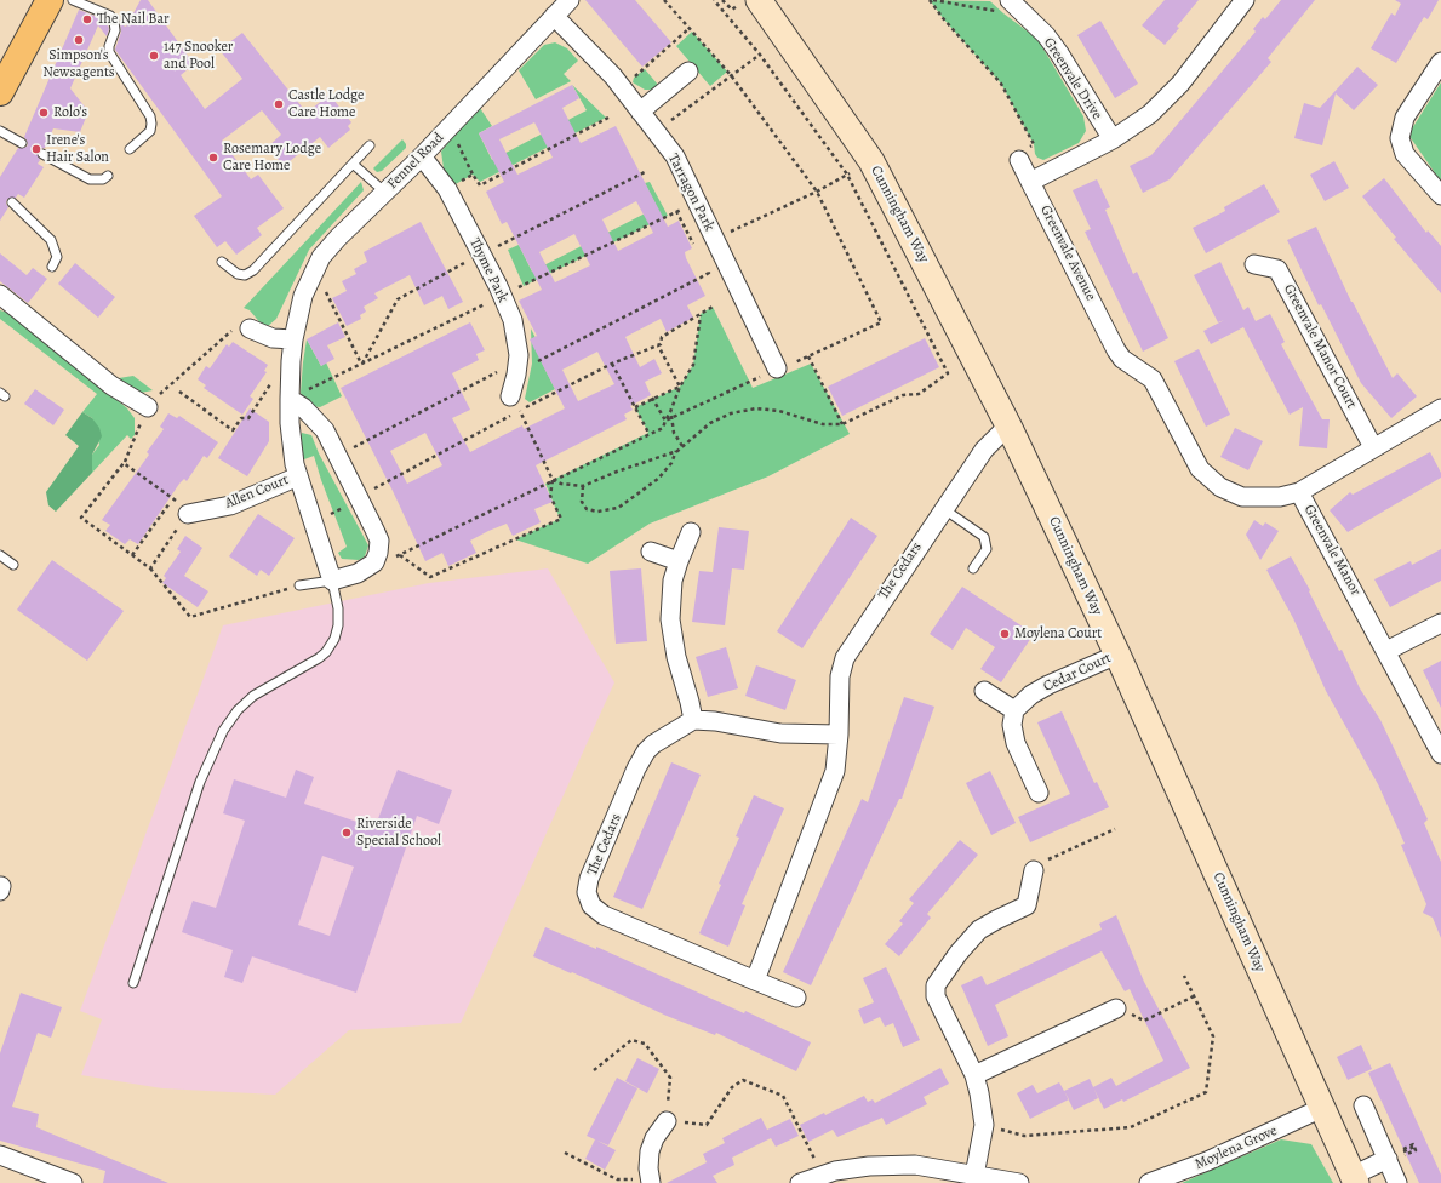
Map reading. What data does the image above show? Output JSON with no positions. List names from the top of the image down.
{
  "streets": {
    "street": [
      "Greenvale Drive",
      "Fennel Road",
      "Tarragon Park",
      "Cunningham Way",
      "Greenvale Avenue",
      "Thyme Park",
      "Greenvale Manor Court",
      "Allen Court",
      "Greenvale Manor",
      "The Cedars",
      "Cedar Court",
      "Moylena Grove"
    ]
  },
  "crossings": [
    ["Fennel Road", "Tarragon Park"],
    ["Fennel Road", "Thyme Park"],
    ["Fennel Road", "Allen Court"],
    ["Cunningham Way", "The Cedars"],
    ["Cunningham Way", "Cedar Court"],
    ["Cunningham Way", "Moylena Grove"],
    ["Greenvale Avenue", "Greenvale Manor"],
    ["Greenvale Manor Court", "Greenvale Manor"]
  ],
  "places": [
    "The Nail Bar",
    "Simpson's Newsagents",
    "147 Snooker and Pool",
    "Castle Lodge Care Home",
    "Rolo's",
    "Irene's Hair Salon",
    "Rosemary Lodge Care Home",
    "Moylena Court",
    "Riverside Special School"
  ]
}
